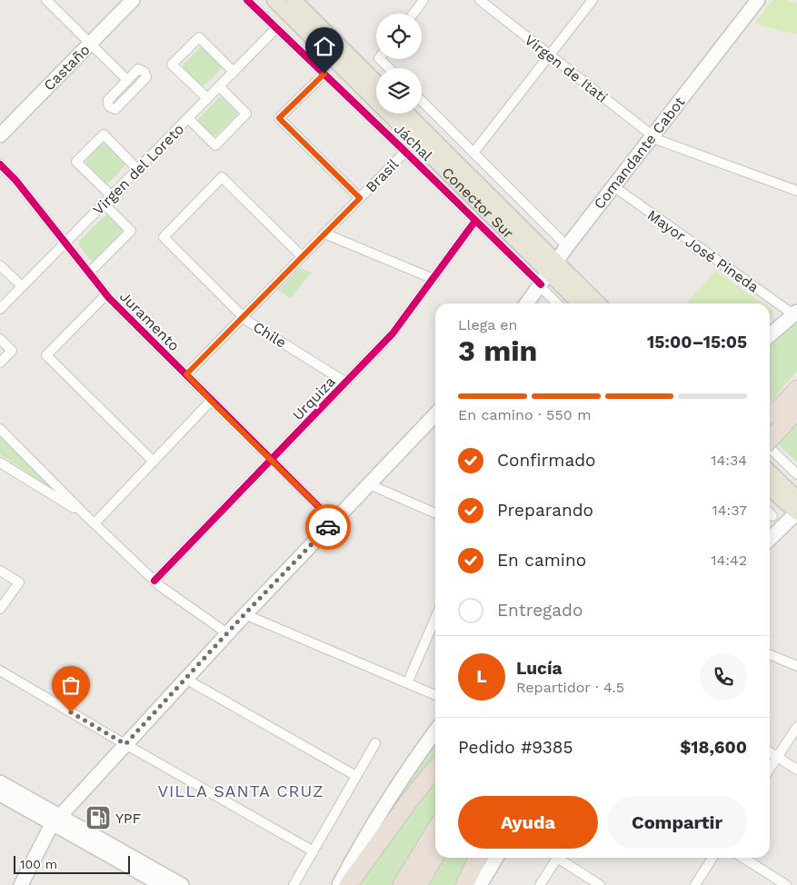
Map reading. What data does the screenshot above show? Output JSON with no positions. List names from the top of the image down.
{
  "streets": {
    "main road": ["Castaño", "Comandante Cabot", "Conector Sur"],
    "street": [
      "Virgen de Itatí",
      "Jáchal",
      "Virgen del Loreto",
      "Brasil",
      "Mayor José Pineda",
      "Juramento",
      "Chile",
      "Urquiza"
    ]
  },
  "crossings": [
    ["Virgen de Itatí", "Comandante Cabot"],
    ["Jáchal", "Comandante Cabot"],
    ["Jáchal", "Virgen del Loreto"],
    ["Jáchal", "Brasil"],
    ["Jáchal", "Conector Sur"],
    ["Jáchal", "Urquiza"],
    ["Comandante Cabot", "Conector Sur"],
    ["Comandante Cabot", "Mayor José Pineda"],
    ["Virgen del Loreto", "Juramento"],
    ["Brasil", "Juramento"],
    ["Brasil", "Chile"],
    ["Juramento", "Urquiza"],
    ["Chile", "Urquiza"]
  ],
  "districts": ["VILLA SANTA CRUZ"],
  "places": {
    "fuel station": ["YPF"]
  },
  "scale_bar": "100 m",
  "page": {
    "heading": ["3 min", "Llega en", "15:00–15:05"],
    "panel": [
      "Lucía",
      "Repartidor · 4.5",
      "Pedido #9385",
      "$18,600"
    ],
    "bar": "En camino · 550 m",
    "list": [
      ["Confirmado", "14:34"],
      ["Preparando", "14:37"],
      ["En camino", "14:42"],
      "Entregado"
    ],
    "round": "L",
    "buttons": ["Ayuda", "Compartir"],
    "scale": "100 m"
  }
}
